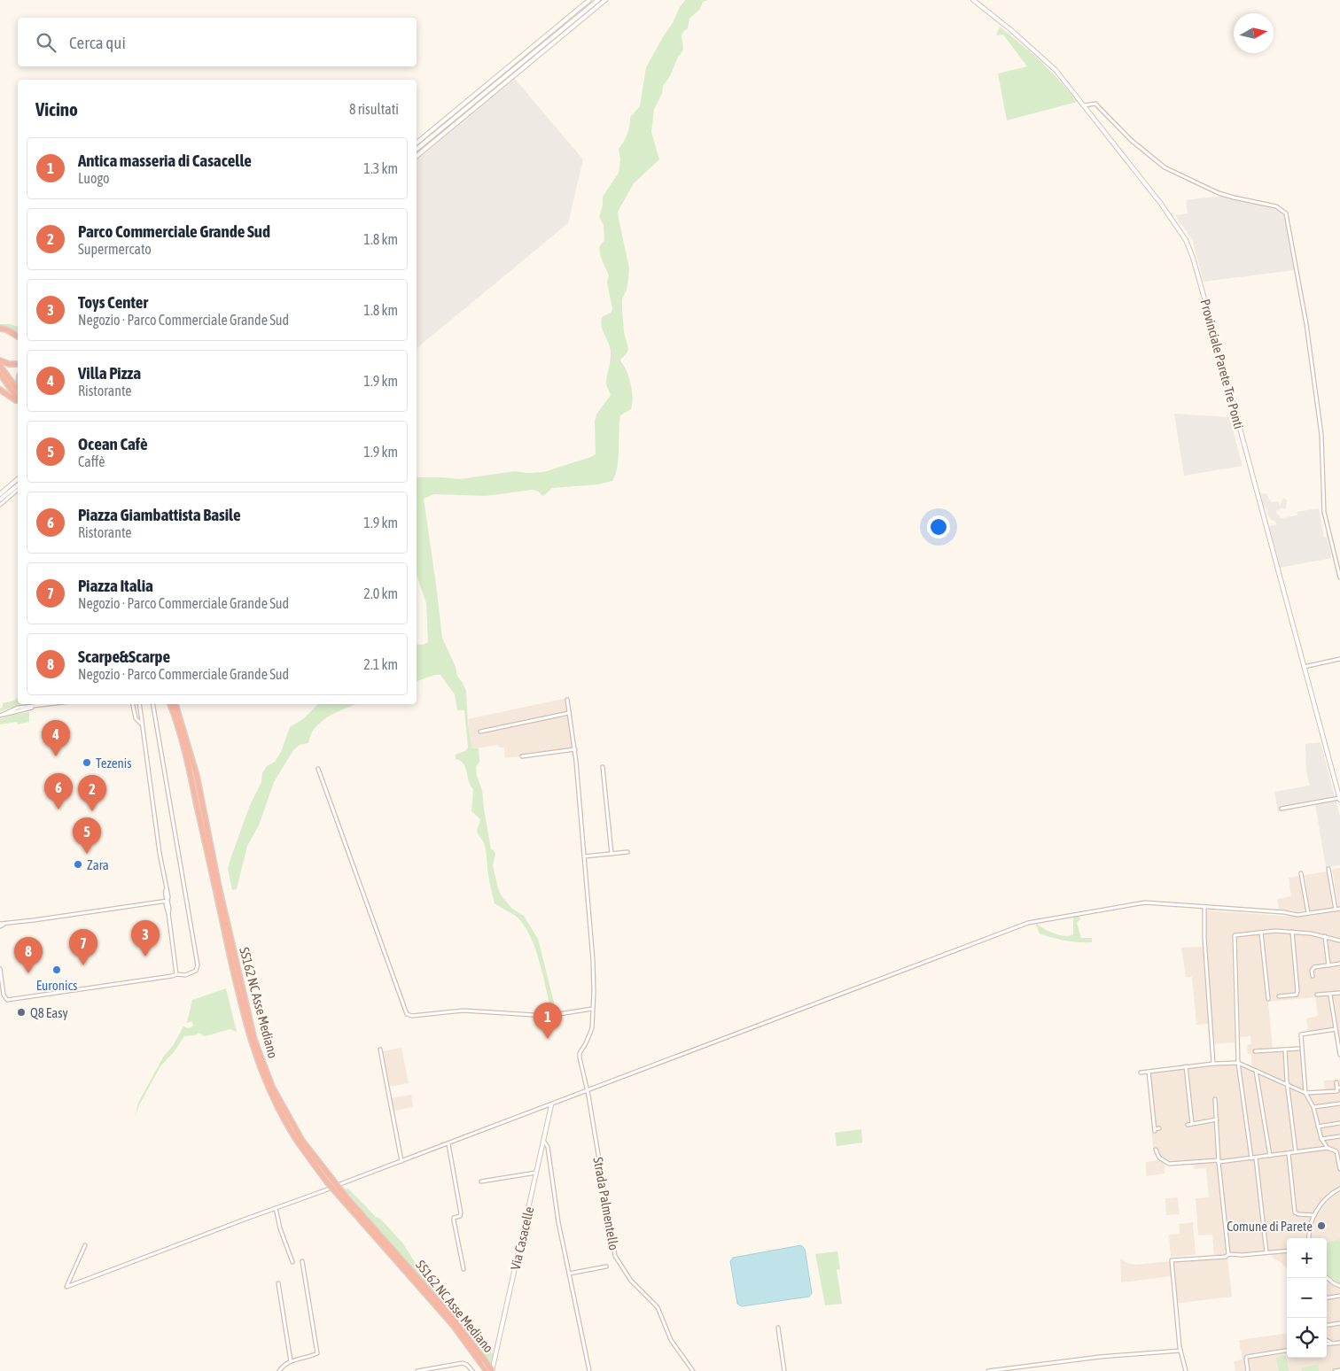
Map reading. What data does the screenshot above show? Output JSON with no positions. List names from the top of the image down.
{
  "streets": {
    "highway": ["SS162 NC Asse Mediano"],
    "street": ["Provinciale Parete Tre Ponti", "Strada Palmentello", "Via Casacelle"]
  },
  "crossings": [
    ["SS162 NC Asse Mediano", "Via Casacelle"]
  ],
  "places": [
    "Tezenis",
    "Zara",
    "Euronics",
    "Q8 Easy",
    "Comune di Parete"
  ],
  "north": "right",
  "page": {
    "search": "Cerca qui",
    "heading": ["Vicino", "8 risultati"],
    "list": [
      {
        "mark": "1",
        "name": "Antica masseria di Casacelle",
        "note": "Luogo",
        "value": "1.3 km"
      },
      {
        "mark": "2",
        "name": "Parco Commerciale Grande Sud",
        "note": "Supermercato",
        "value": "1.8 km"
      },
      {
        "mark": "3",
        "name": "Toys Center",
        "note": "Negozio · Parco Commerciale Grande Sud",
        "value": "1.8 km"
      },
      {
        "mark": "4",
        "name": "Villa Pizza",
        "note": "Ristorante",
        "value": "1.9 km"
      },
      {
        "mark": "5",
        "name": "Ocean Cafè",
        "note": "Caffè",
        "value": "1.9 km"
      },
      {
        "mark": "6",
        "name": "Piazza Giambattista Basile",
        "note": "Ristorante",
        "value": "1.9 km"
      },
      {
        "mark": "7",
        "name": "Piazza Italia",
        "note": "Negozio · Parco Commerciale Grande Sud",
        "value": "2.0 km"
      },
      {
        "mark": "8",
        "name": "Scarpe&Scarpe",
        "note": "Negozio · Parco Commerciale Grande Sud",
        "value": "2.1 km"
      }
    ],
    "pins": [
      "4",
      "6",
      "2",
      "5",
      "3",
      "7",
      "8",
      "1"
    ],
    "map_buttons": ["+", "−"]
  }
}
